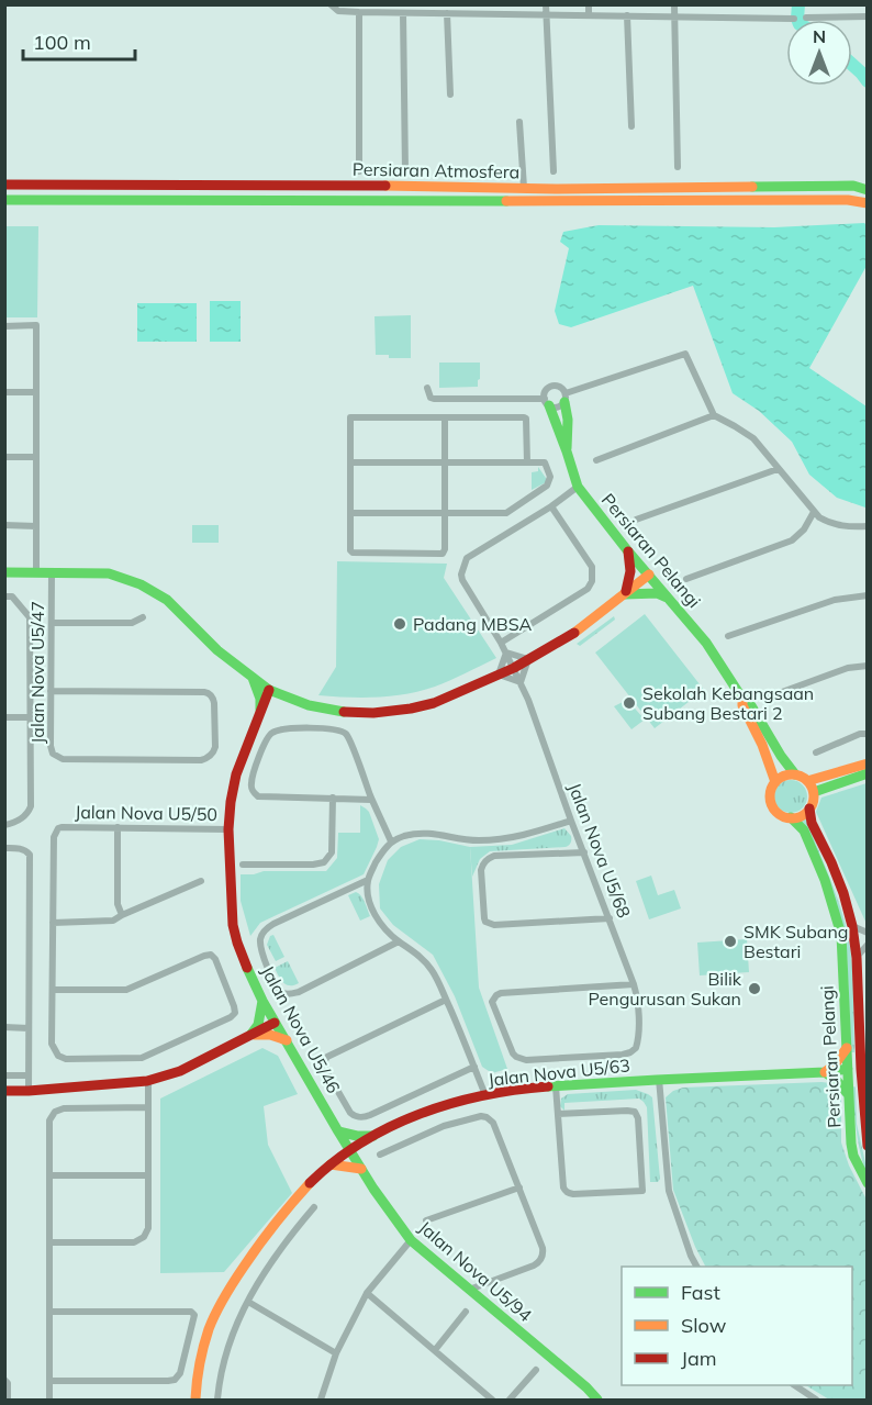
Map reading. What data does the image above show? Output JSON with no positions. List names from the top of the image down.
{
  "streets": {
    "street": [
      "Persiaran Atmosfera",
      "Persiaran Pelangi",
      "Jalan Nova U5/47",
      "Jalan Nova U5/50",
      "Jalan Nova U5/68",
      "Jalan Nova U5/46",
      "Jalan Nova U5/63",
      "Jalan Nova U5/94"
    ]
  },
  "crossings": [
    ["Persiaran Pelangi", "Jalan Nova U5/63"],
    ["Jalan Nova U5/50", "Jalan Nova U5/46"],
    ["Jalan Nova U5/46", "Jalan Nova U5/63"],
    ["Jalan Nova U5/46", "Jalan Nova U5/94"],
    ["Jalan Nova U5/63", "Jalan Nova U5/94"]
  ],
  "places": [
    "Padang MBSA",
    "Sekolah Kebangsaan Subang Bestari 2",
    "SMK Subang Bestari",
    "Bilik Pengurusan Sukan"
  ],
  "legend": ["Fast", "Slow", "Jam"],
  "scale_bar": "100 m",
  "north": "top"
}
